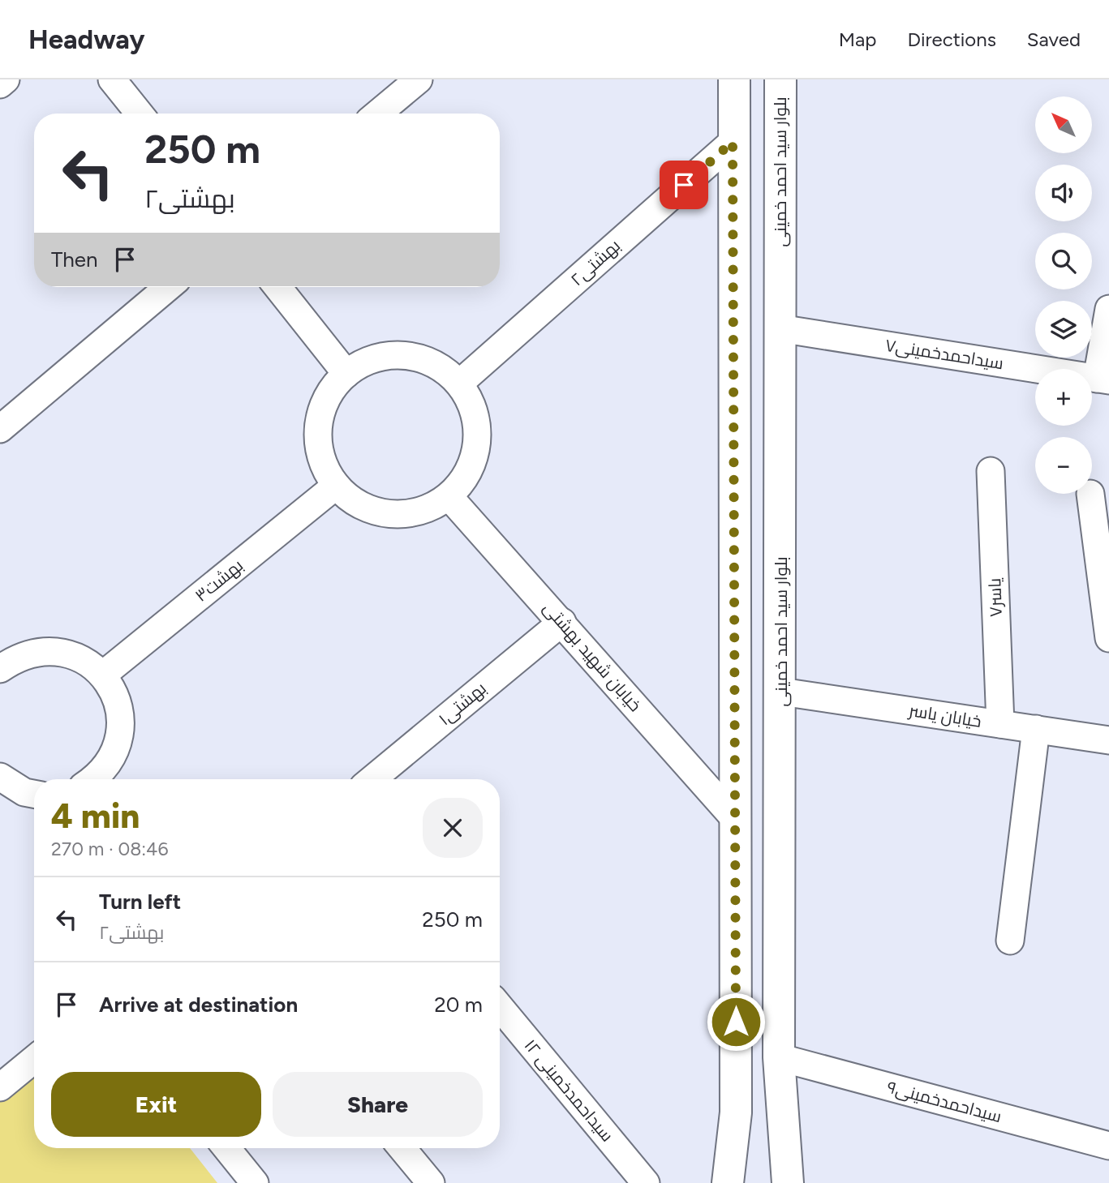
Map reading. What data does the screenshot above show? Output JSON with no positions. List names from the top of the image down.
{
  "streets": {
    "main road": ["بلوار سید احمد خمینی"],
    "street": [
      "بهشتی۲",
      "سیداحمدخمینی۷",
      "بهشت۳",
      "یاسر۷",
      "خیابان شهید بهشتی",
      "بهشتی۱",
      "خیابان یاسر",
      "سیداحمدخمینی ۱۲",
      "سیداحمدخمینی۹"
    ]
  },
  "crossings": [
    ["بلوار سید احمد خمینی", "سیداحمدخمینی۷"],
    ["بلوار سید احمد خمینی", "خیابان یاسر"],
    ["بلوار سید احمد خمینی", "سیداحمدخمینی۹"],
    ["بهشتی۲", "بهشت۳"],
    ["بهشتی۲", "خیابان شهید بهشتی"],
    ["بهشت۳", "خیابان شهید بهشتی"],
    ["یاسر۷", "خیابان یاسر"],
    ["خیابان شهید بهشتی", "بهشتی۱"]
  ],
  "north": "top left",
  "page": {
    "header": "Headway",
    "nav": ["Map", "Directions", "Saved"],
    "map_buttons": ["+", "−"],
    "turn": ["250 m", "بهشتی۲"],
    "then": "Then",
    "heading": ["4 min", "270 m · 08:46"],
    "list": [
      {
        "name": "Turn left",
        "note": "بهشتی۲",
        "value": "250 m"
      },
      {
        "name": "Arrive at destination",
        "value": "20 m"
      }
    ],
    "buttons": ["Exit", "Share"]
  }
}
